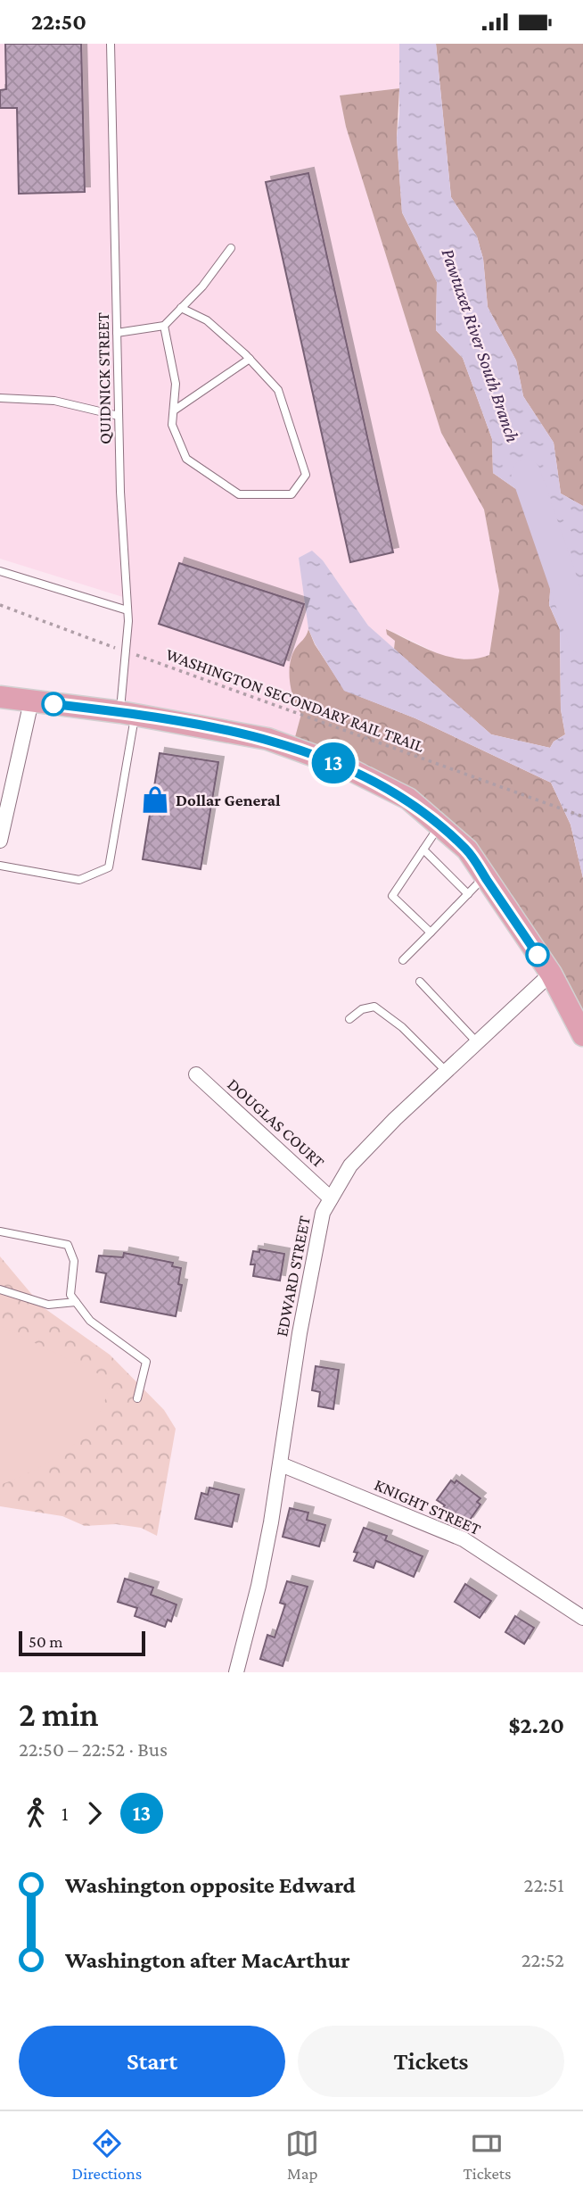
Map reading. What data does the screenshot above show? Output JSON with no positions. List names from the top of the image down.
{
  "streets": {
    "street": ["DOUGLAS COURT", "EDWARD STREET", "KNIGHT STREET"],
    "lane": ["QUIDNICK STREET"],
    "path": ["WASHINGTON SECONDARY RAIL TRAIL"]
  },
  "crossings": [
    ["QUIDNICK STREET", "WASHINGTON SECONDARY RAIL TRAIL"],
    ["DOUGLAS COURT", "EDWARD STREET"],
    ["EDWARD STREET", "KNIGHT STREET"]
  ],
  "water": ["Pawtuxet River South Branch"],
  "places": {
    "shop": ["Dollar General"]
  },
  "lines": ["bus line 13"],
  "scale_bar": "50 m",
  "page": {
    "status": "22:50",
    "on_map": "13",
    "scale": "50 m",
    "heading": ["2 min", "22:50 – 22:52 · Bus", "$2.20"],
    "legs": ["1", "13"],
    "list": [
      {
        "name": "Washington opposite Edward",
        "value": "22:51"
      },
      {
        "name": "Washington after MacArthur",
        "value": "22:52"
      }
    ],
    "buttons": ["Start", "Tickets"],
    "tabs": ["Directions", "Map", "Tickets"]
  }
}
